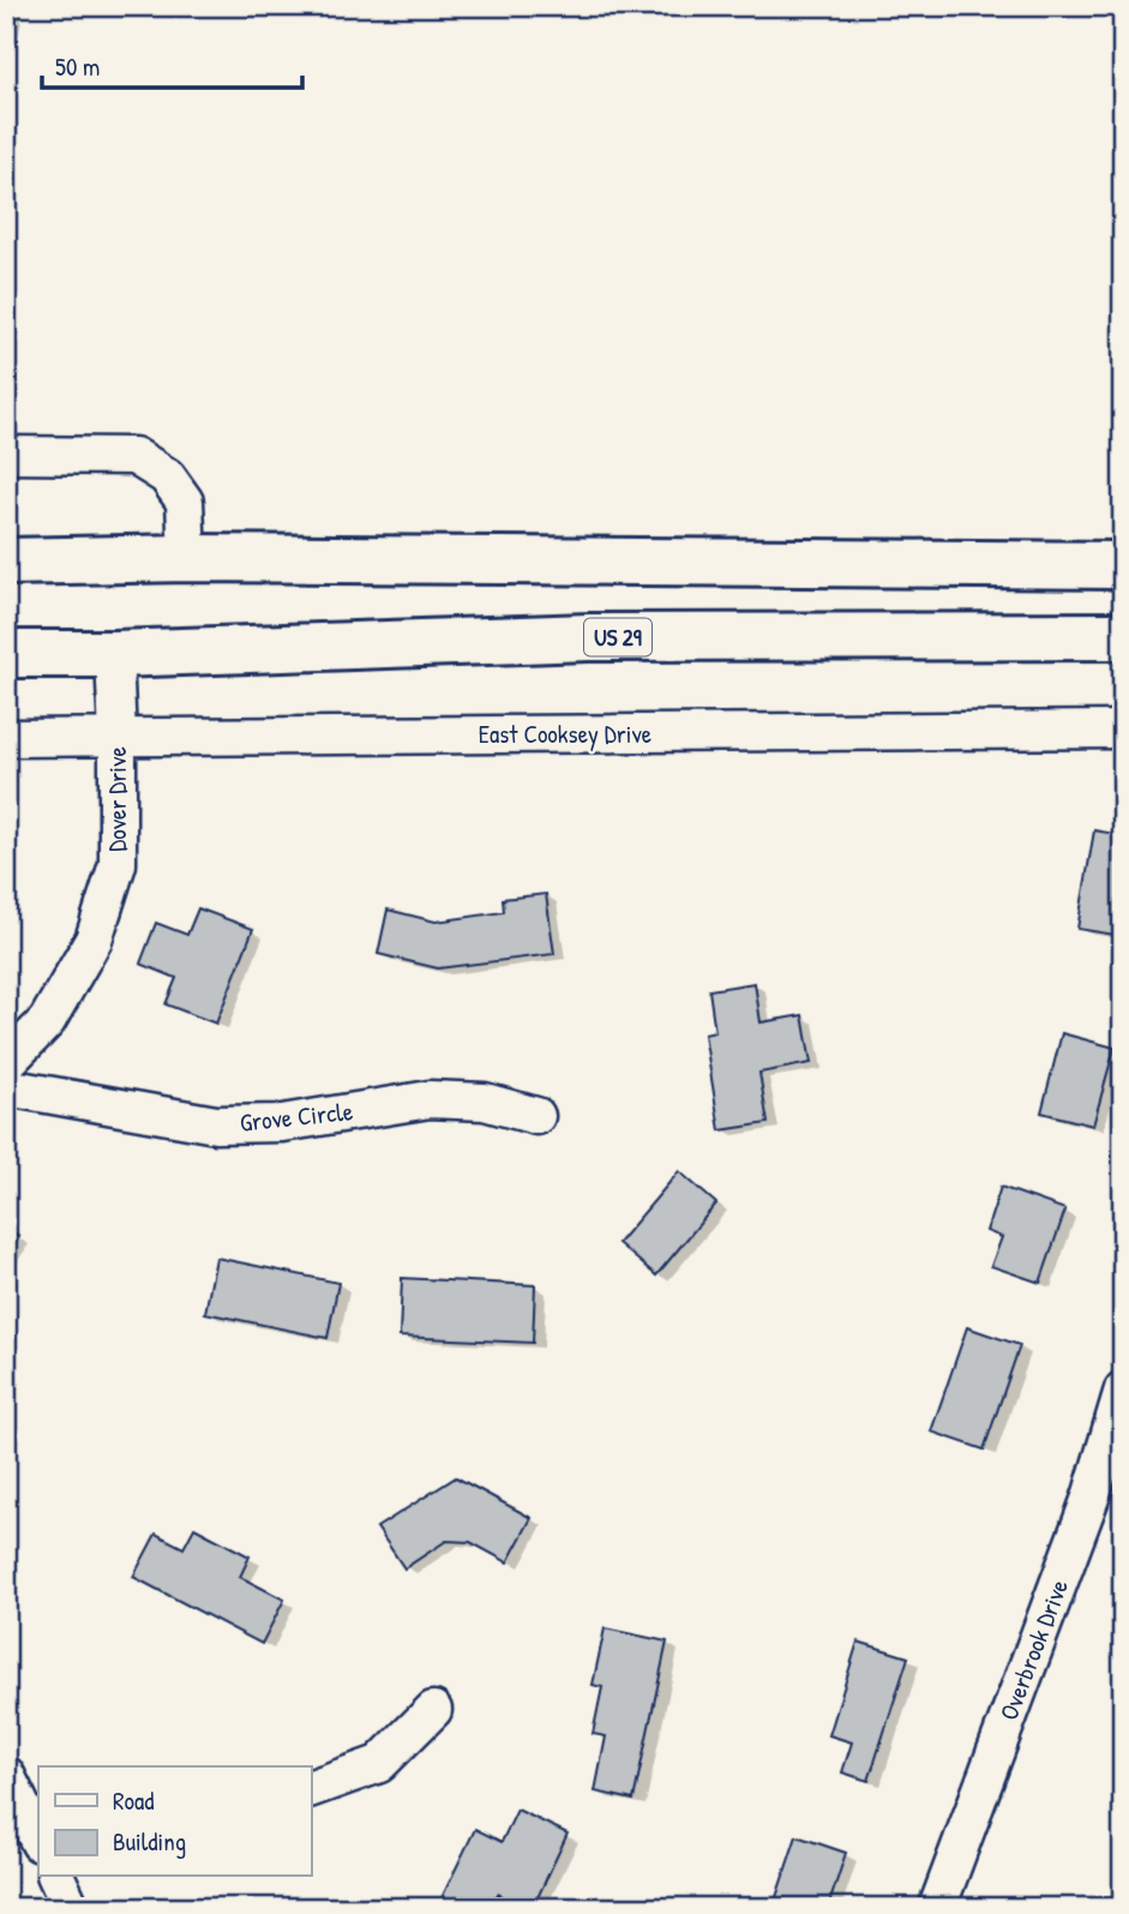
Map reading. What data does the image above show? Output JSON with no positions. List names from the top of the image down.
{
  "streets": {
    "highway": ["US 29"],
    "street": [
      "East Cooksey Drive",
      "Dover Drive",
      "Grove Circle",
      "Overbrook Drive"
    ]
  },
  "crossings": [
    ["US 29", "Dover Drive"],
    ["East Cooksey Drive", "Dover Drive"]
  ],
  "legend": ["Road", "Building"],
  "scale_bar": "50 m"
}
